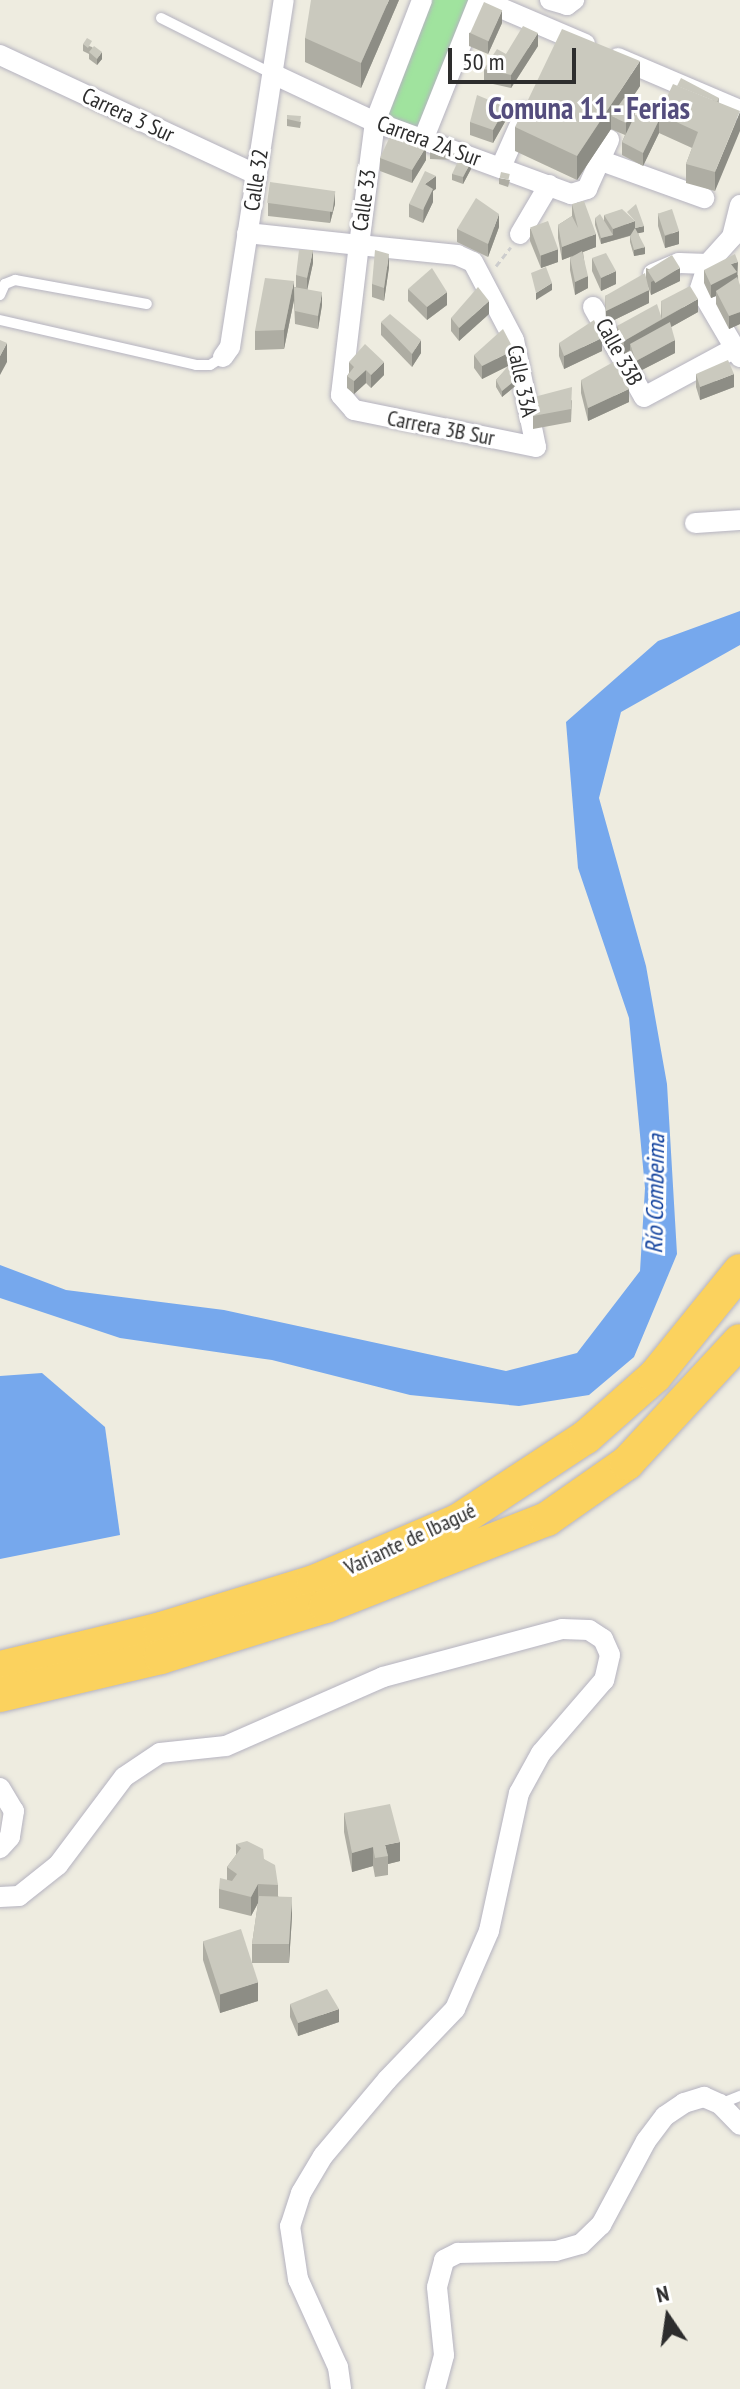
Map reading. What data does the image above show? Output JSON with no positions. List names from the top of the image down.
{
  "streets": {
    "highway": ["Variante de Ibagué"],
    "street": [
      "Carrera 3 Sur",
      "Carrera 2A Sur",
      "Calle 32",
      "Calle 33",
      "Calle 33B",
      "Calle 33A",
      "Carrera 3B Sur"
    ]
  },
  "crossings": [
    ["Carrera 3 Sur", "Calle 32"],
    ["Carrera 2A Sur", "Calle 32"],
    ["Carrera 2A Sur", "Calle 33"],
    ["Calle 33", "Carrera 3B Sur"],
    ["Calle 33A", "Carrera 3B Sur"]
  ],
  "districts": ["Comuna 11 - Ferias"],
  "water": ["Río Combeima"],
  "scale_bar": "50 m",
  "north": "top"
}
